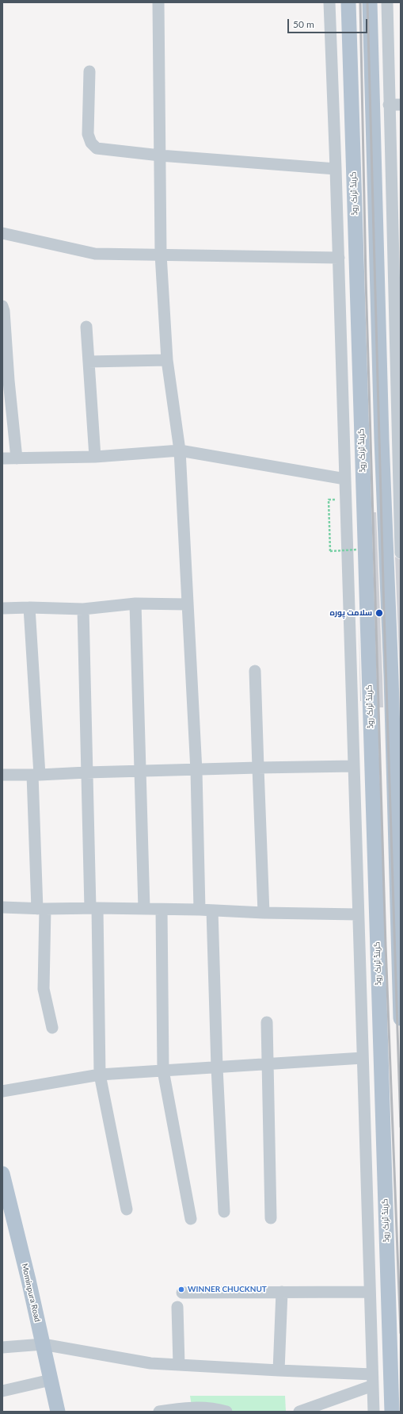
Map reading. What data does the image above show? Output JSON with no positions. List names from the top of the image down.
{
  "streets": {
    "main road": ["گرینڈ ٹرنک روڈ", "Mominpura Road"]
  },
  "places": ["سلامت پورہ", "WINNER CHUCKNUT"],
  "scale_bar": "50 m"
}
